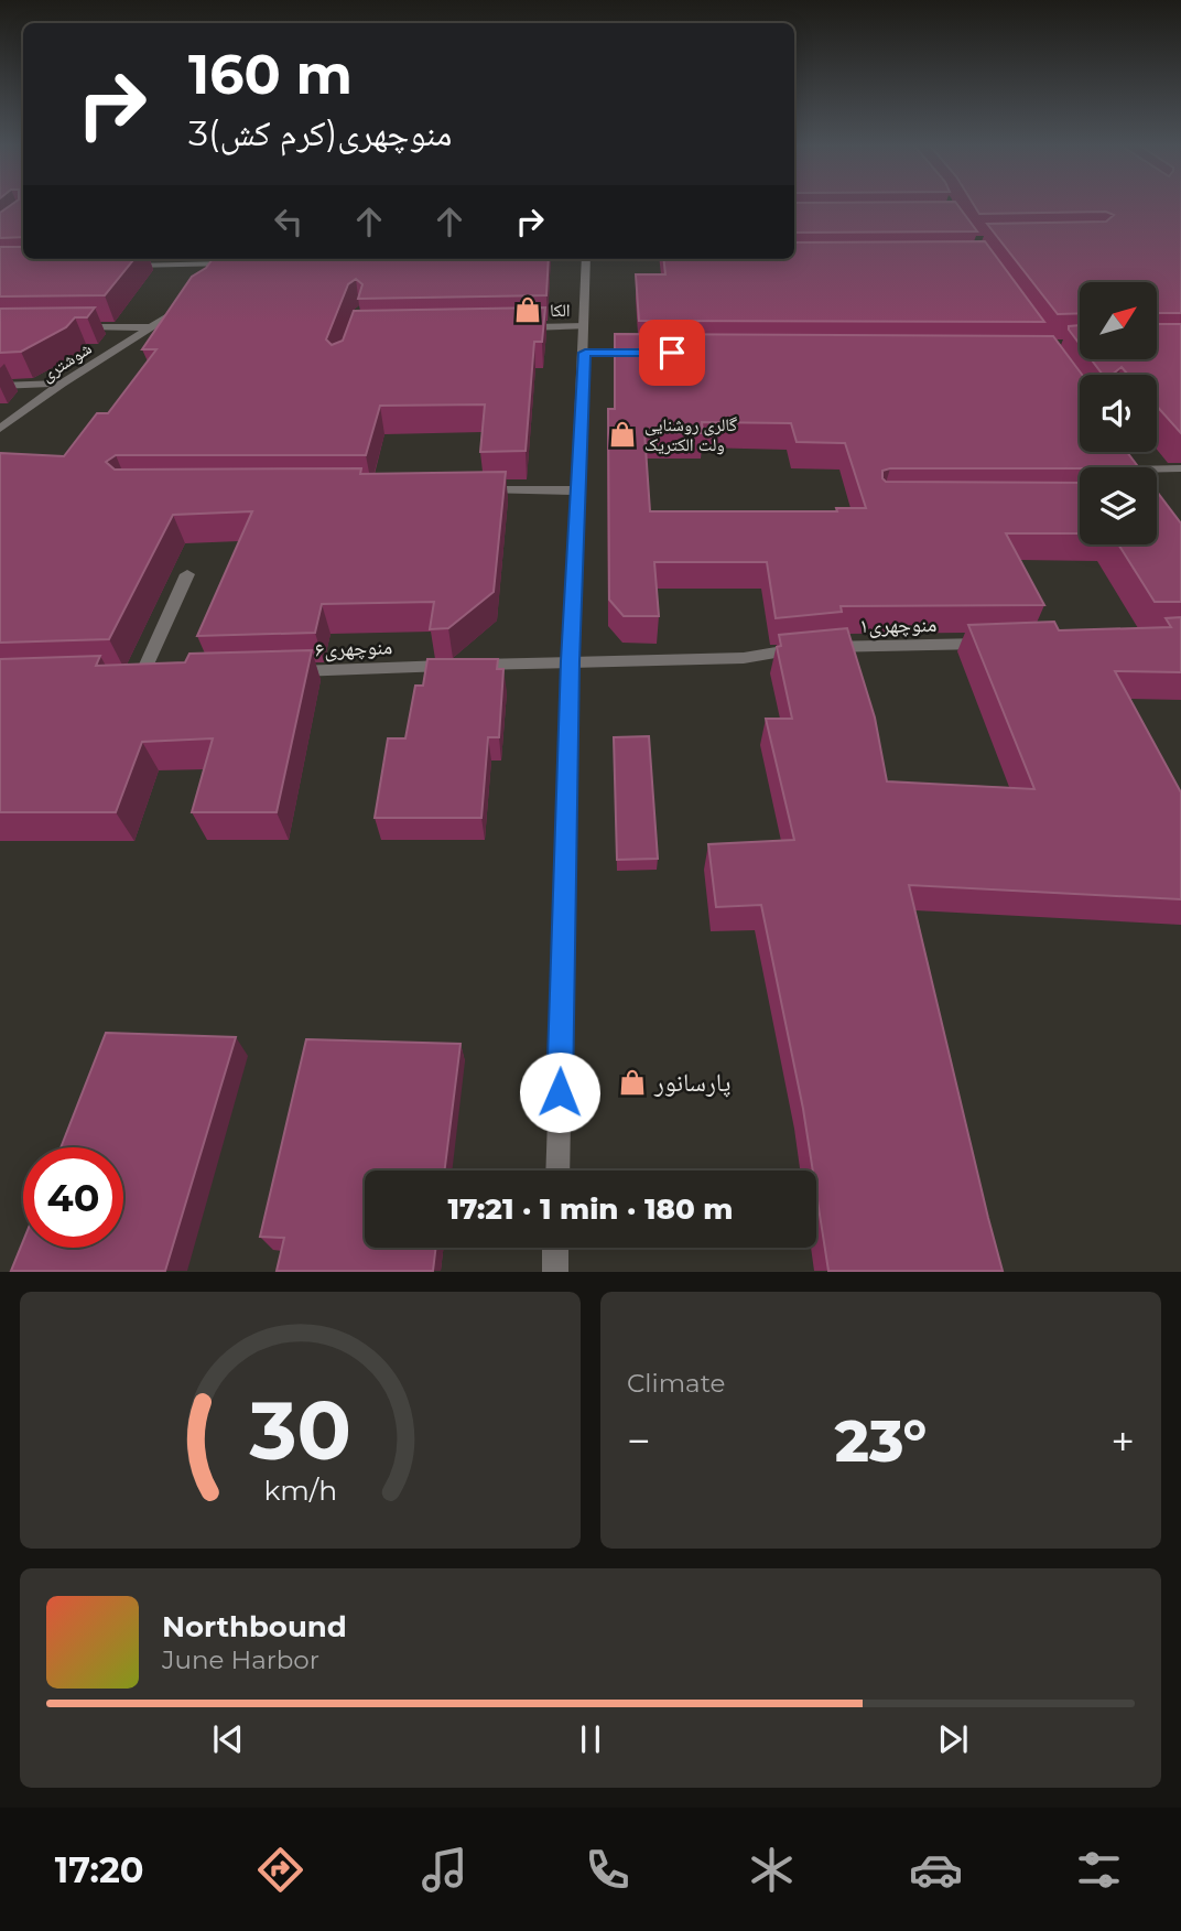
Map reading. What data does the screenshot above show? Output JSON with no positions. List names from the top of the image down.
{
  "streets": {
    "street": ["شوشتری", "منوچهری۱", "منوچهری۶"]
  },
  "crossings": [
    ["منوچهری۱", "منوچهری۶"]
  ],
  "places": {
    "shop": ["الکا", "گالری روشنایی ولت الکتریک", "پارسانور"]
  },
  "north": "top right",
  "page": {
    "turn": ["160 m", "3منوچهری(کرم کش)"],
    "limit": "40",
    "trip": "17:21 · 1 min · 180 m",
    "tile": "Climate",
    "heat": ["−", "23°", "+"],
    "song": ["Northbound", "June Harbor"],
    "tabs": "17:20",
    "gauge": ["30", "km/h"]
  }
}
